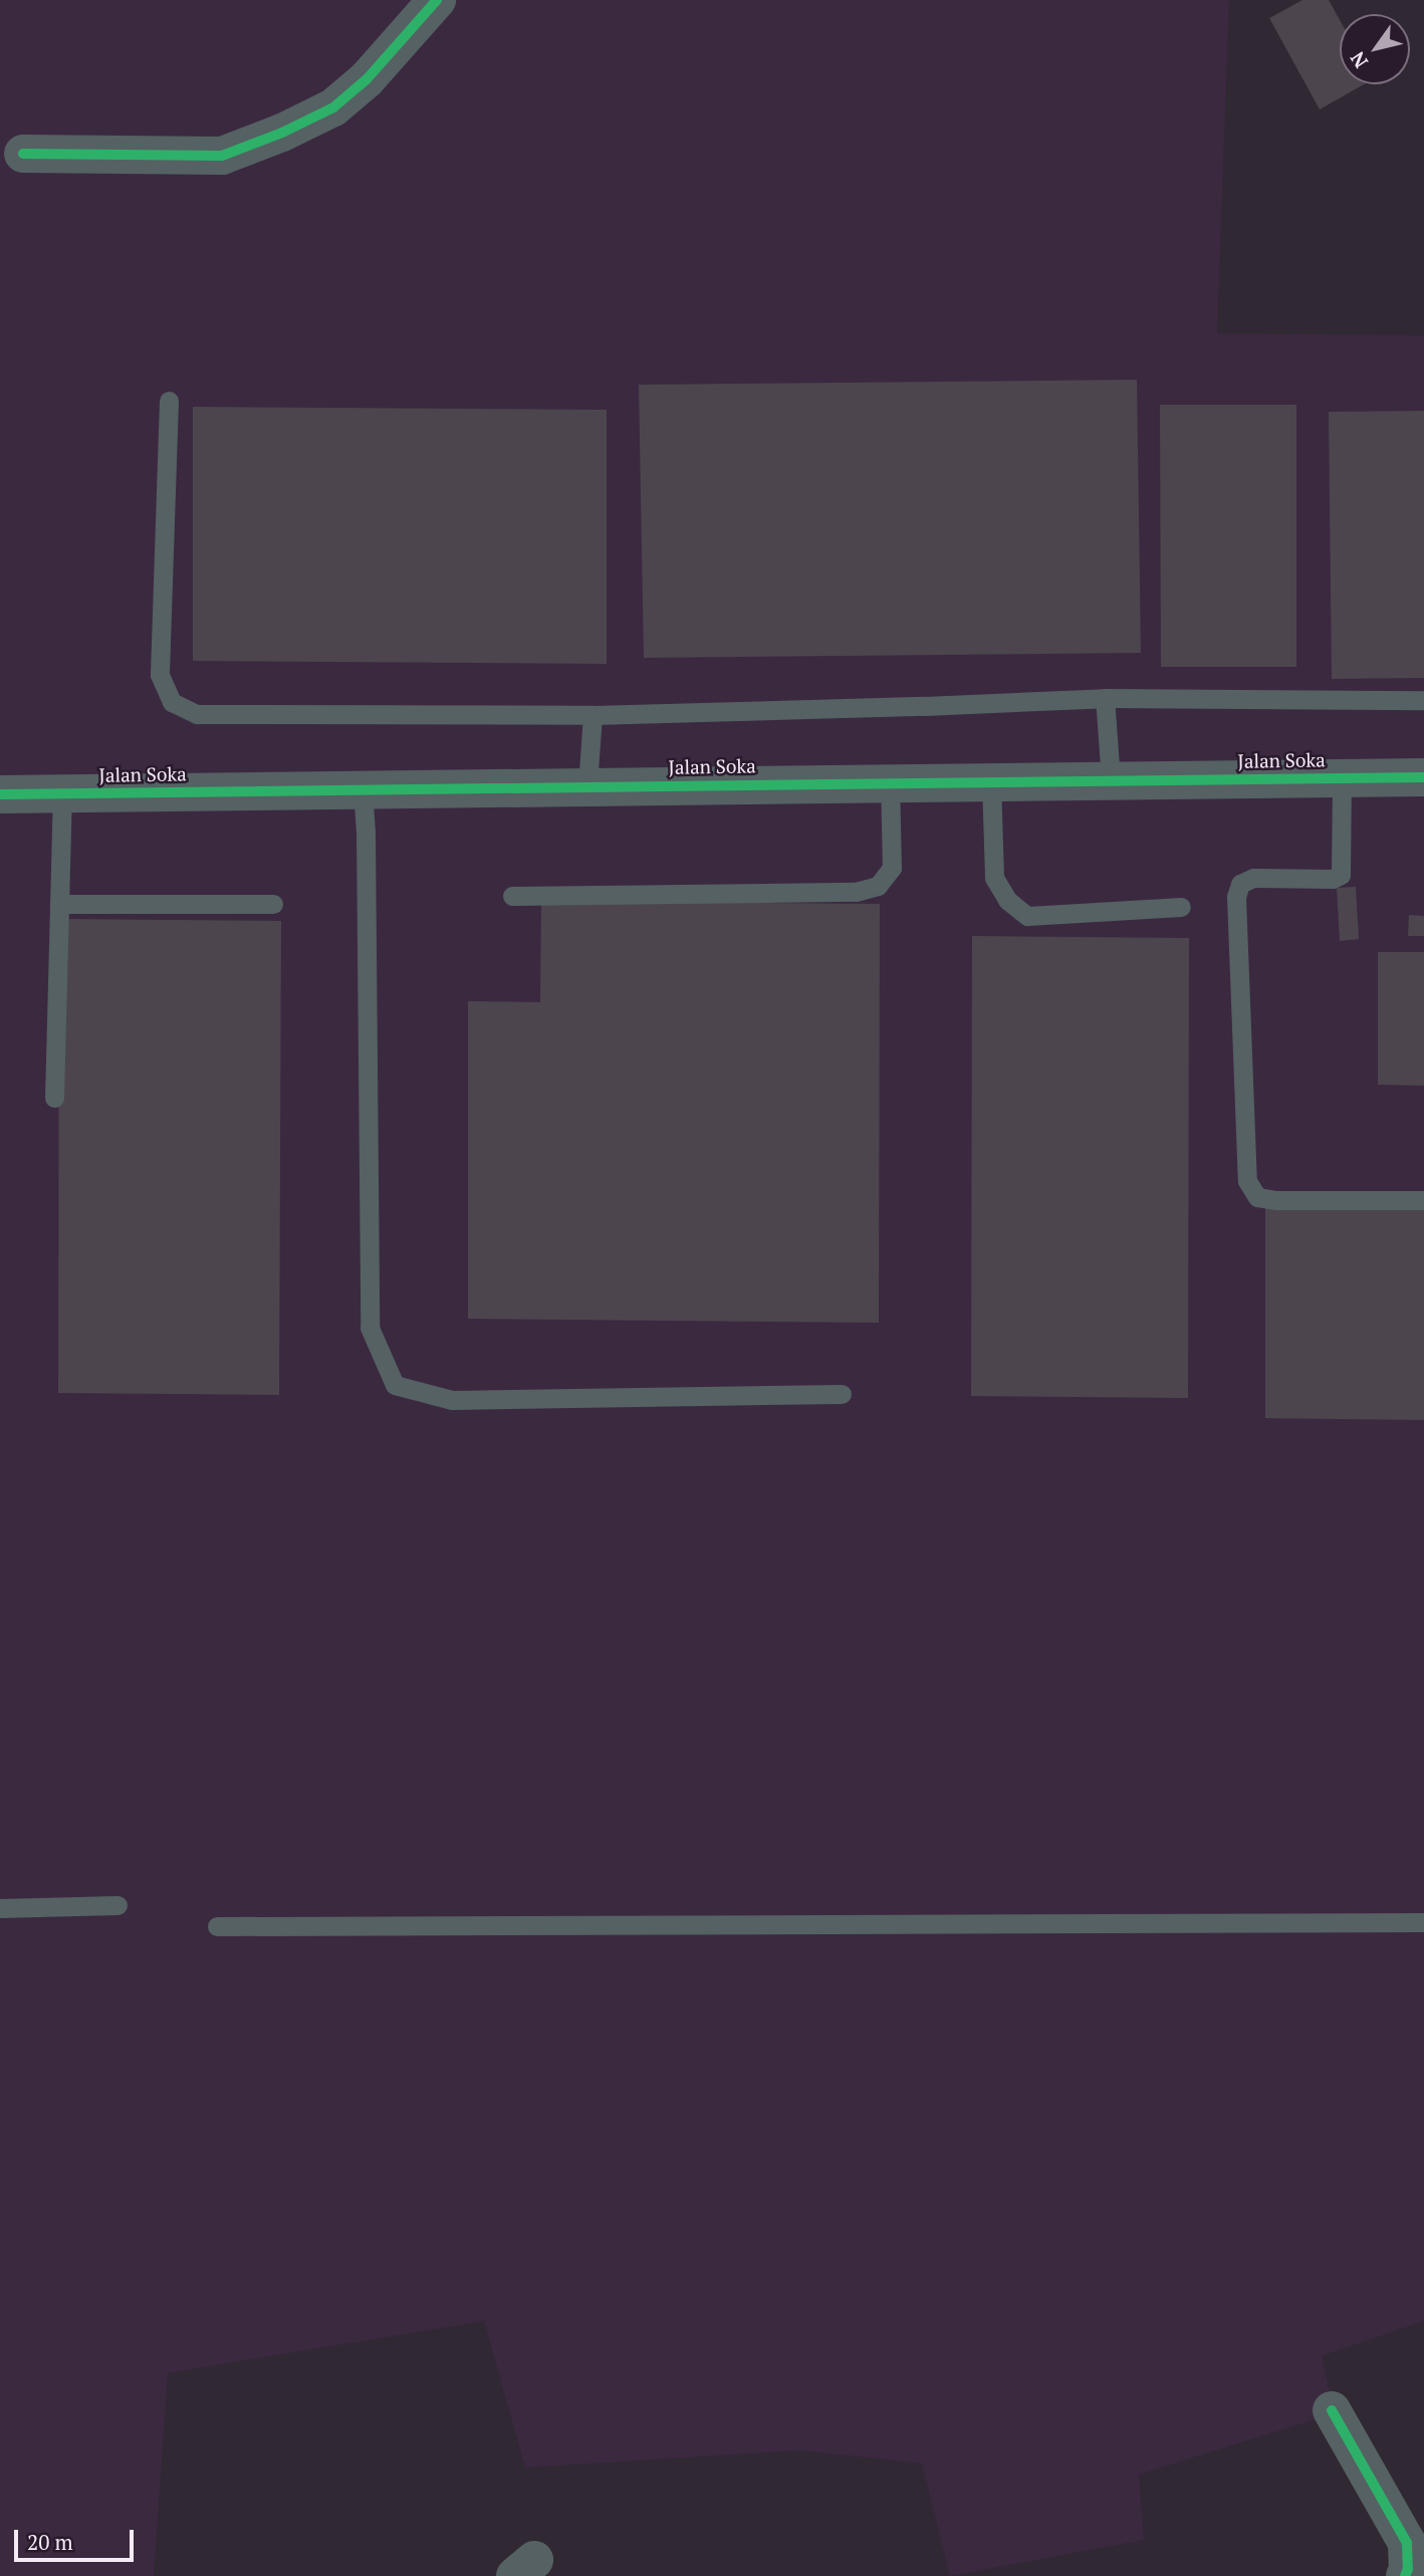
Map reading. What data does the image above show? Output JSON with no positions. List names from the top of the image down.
{
  "streets": {
    "street": ["Jalan Soka"]
  },
  "scale_bar": "20 m",
  "north": "bottom left"
}
